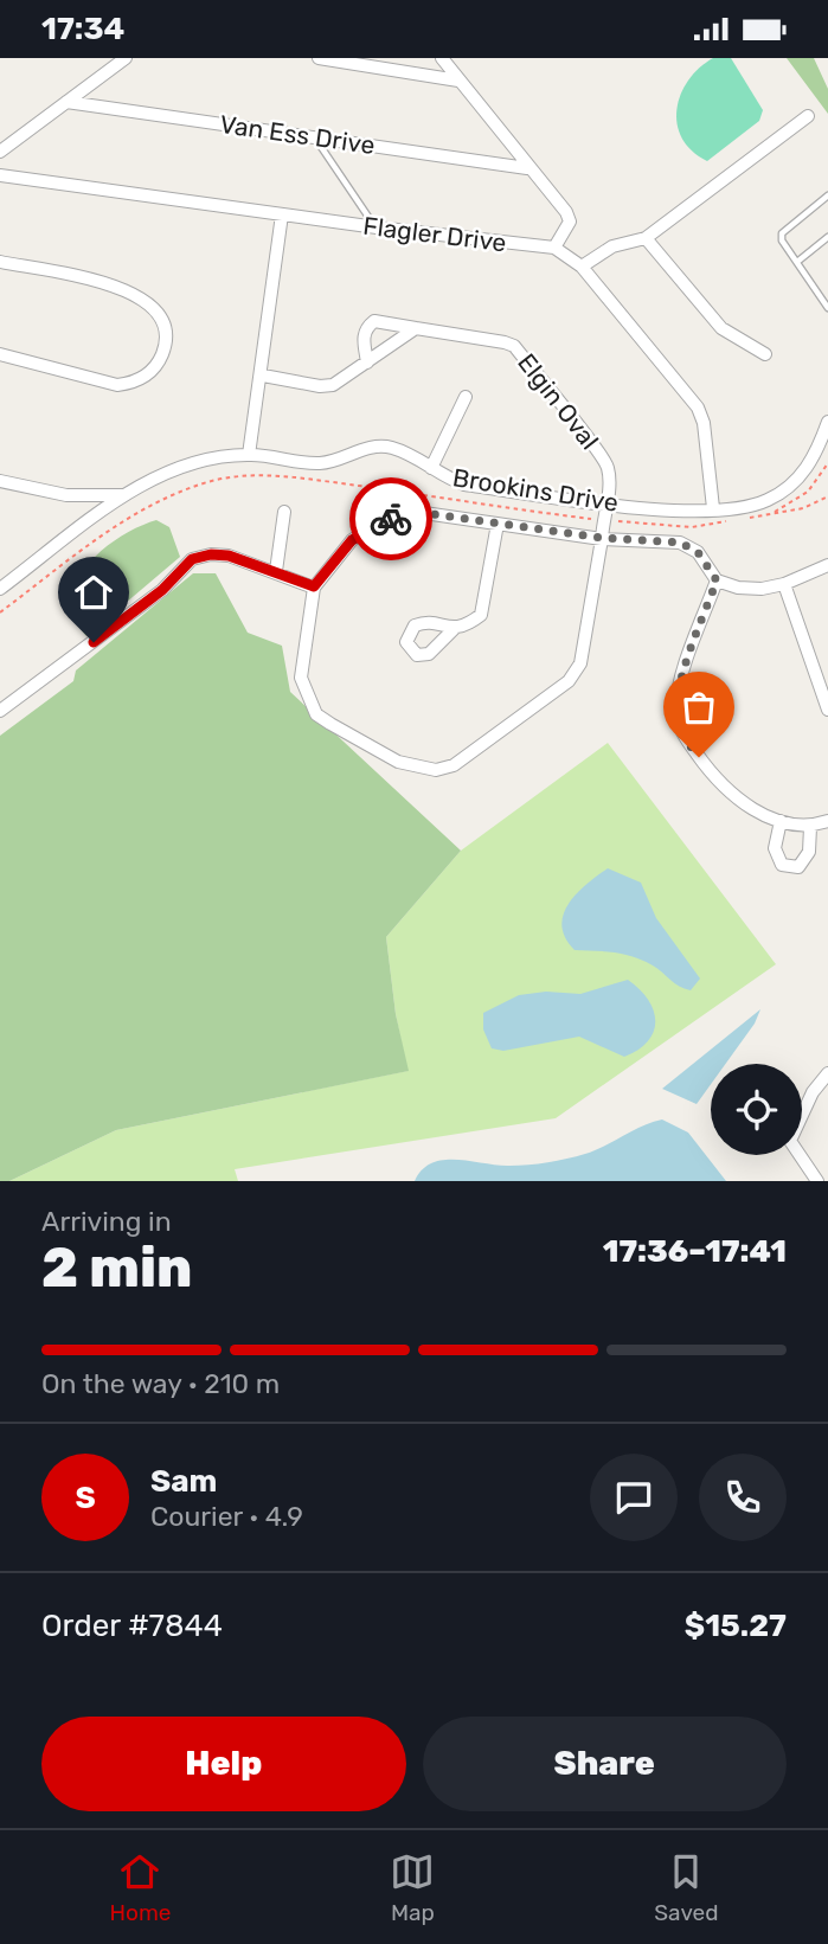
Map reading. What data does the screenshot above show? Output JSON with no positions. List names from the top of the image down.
{
  "streets": {
    "street": [
      "Van Ess Drive",
      "Flagler Drive",
      "Elgin Oval",
      "Brookins Drive"
    ]
  },
  "crossings": [
    ["Flagler Drive", "Brookins Drive"],
    ["Elgin Oval", "Brookins Drive"]
  ],
  "page": {
    "status": "17:34",
    "heading": ["2 min", "Arriving in", "17:36–17:41"],
    "panel": [
      "Sam",
      "Courier · 4.9",
      "Order #7844",
      "$15.27"
    ],
    "bar": "On the way · 210 m",
    "round": "S",
    "buttons": ["Help", "Share"],
    "tabs": ["Home", "Map", "Saved"]
  }
}
